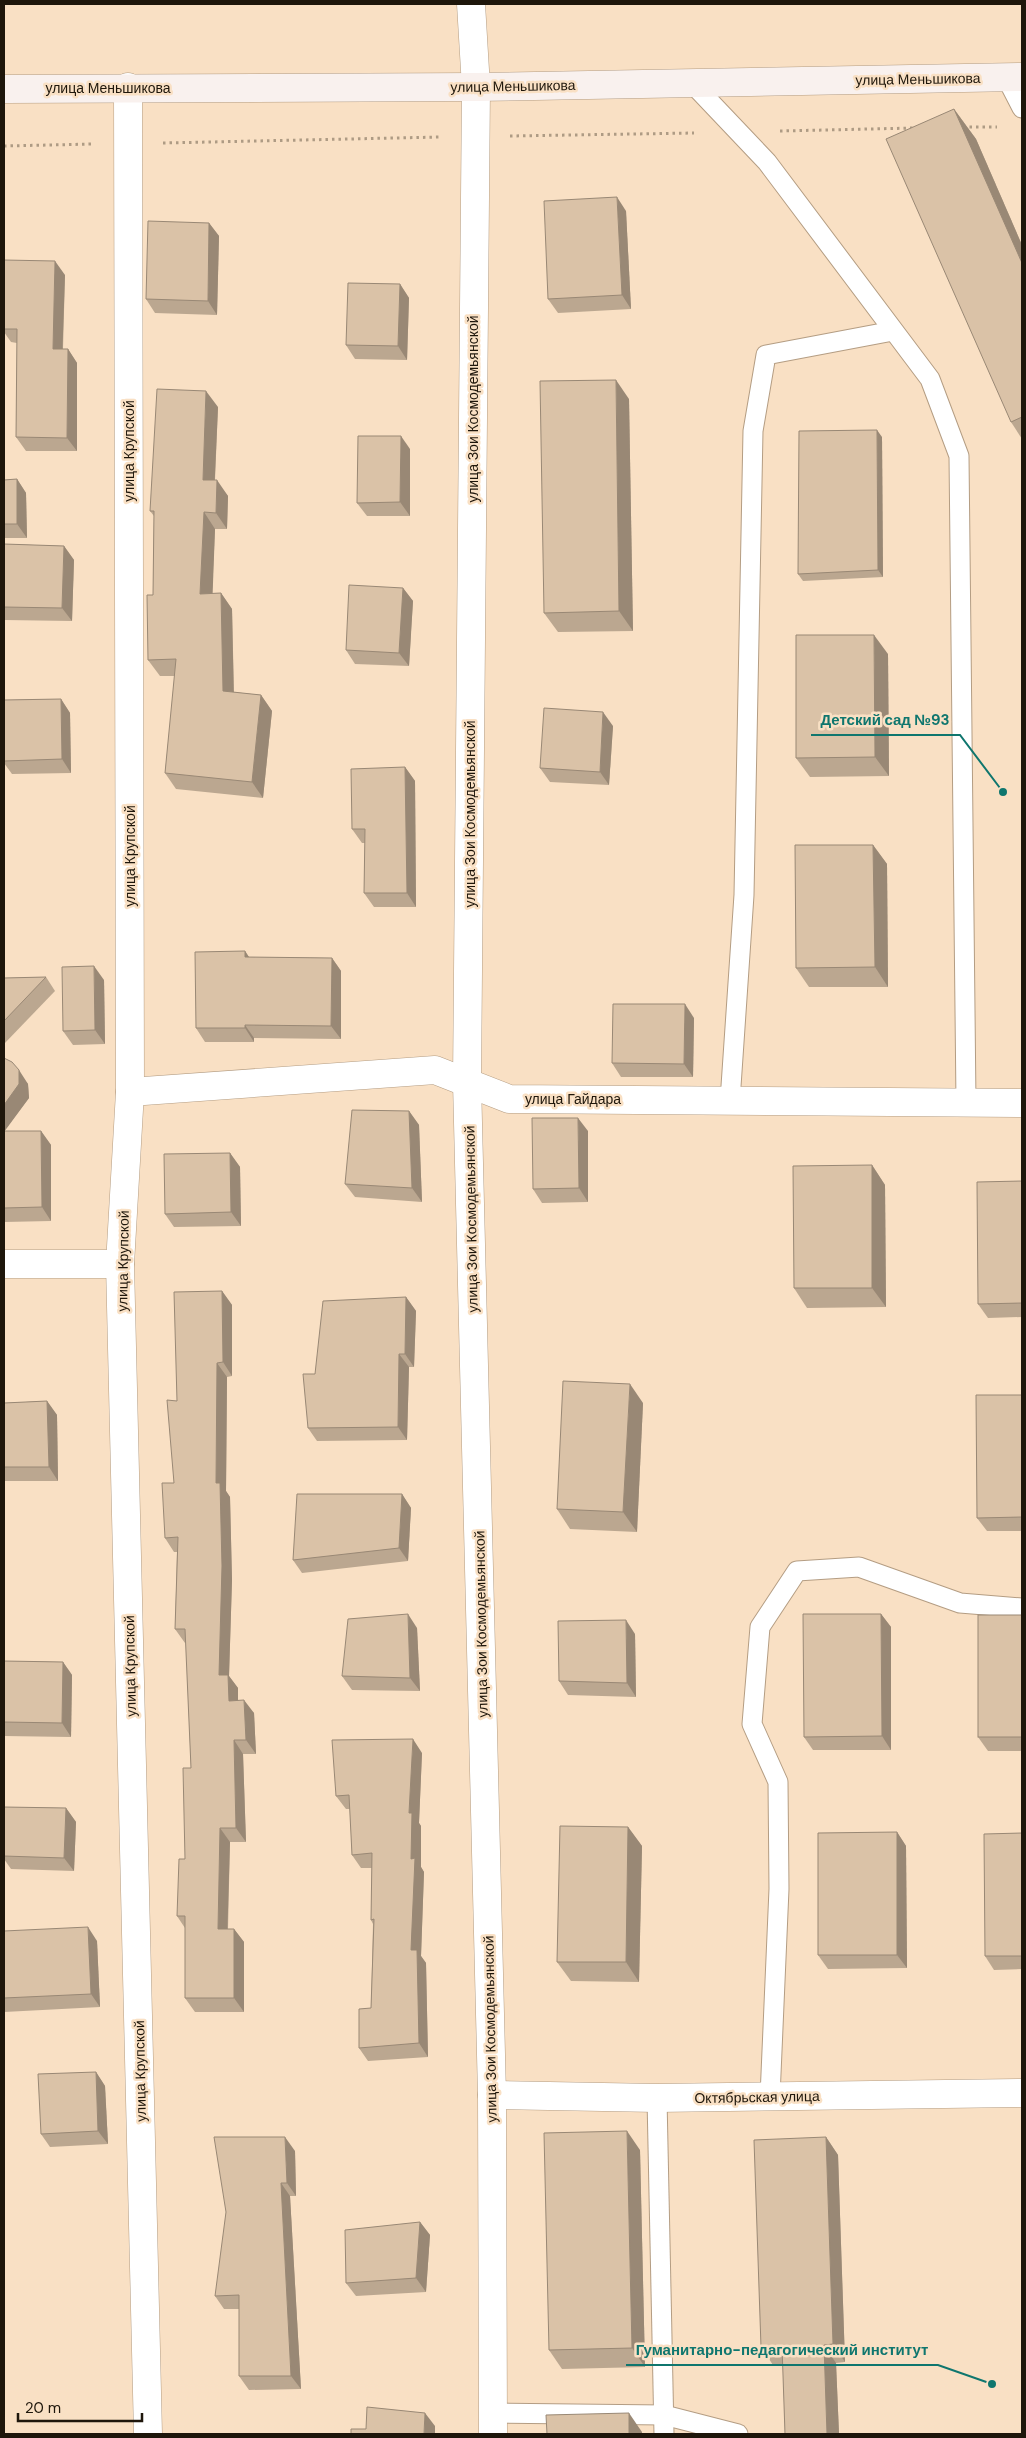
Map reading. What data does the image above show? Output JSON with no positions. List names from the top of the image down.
{
  "streets": {
    "street": [
      "улица Меньшикова",
      "улица Зои Космодемьянской",
      "улица Крупской",
      "улица Гайдара",
      "Октябрьская улица"
    ]
  },
  "crossings": [
    ["улица Меньшикова", "улица Зои Космодемьянской"],
    ["улица Меньшикова", "улица Крупской"],
    ["улица Зои Космодемьянской", "улица Гайдара"],
    ["улица Зои Космодемьянской", "Октябрьская улица"],
    ["улица Крупской", "улица Гайдара"]
  ],
  "places": ["Детский сад №93", "Гуманитарно-педагогический институт"],
  "scale_bar": "20 m"
}
